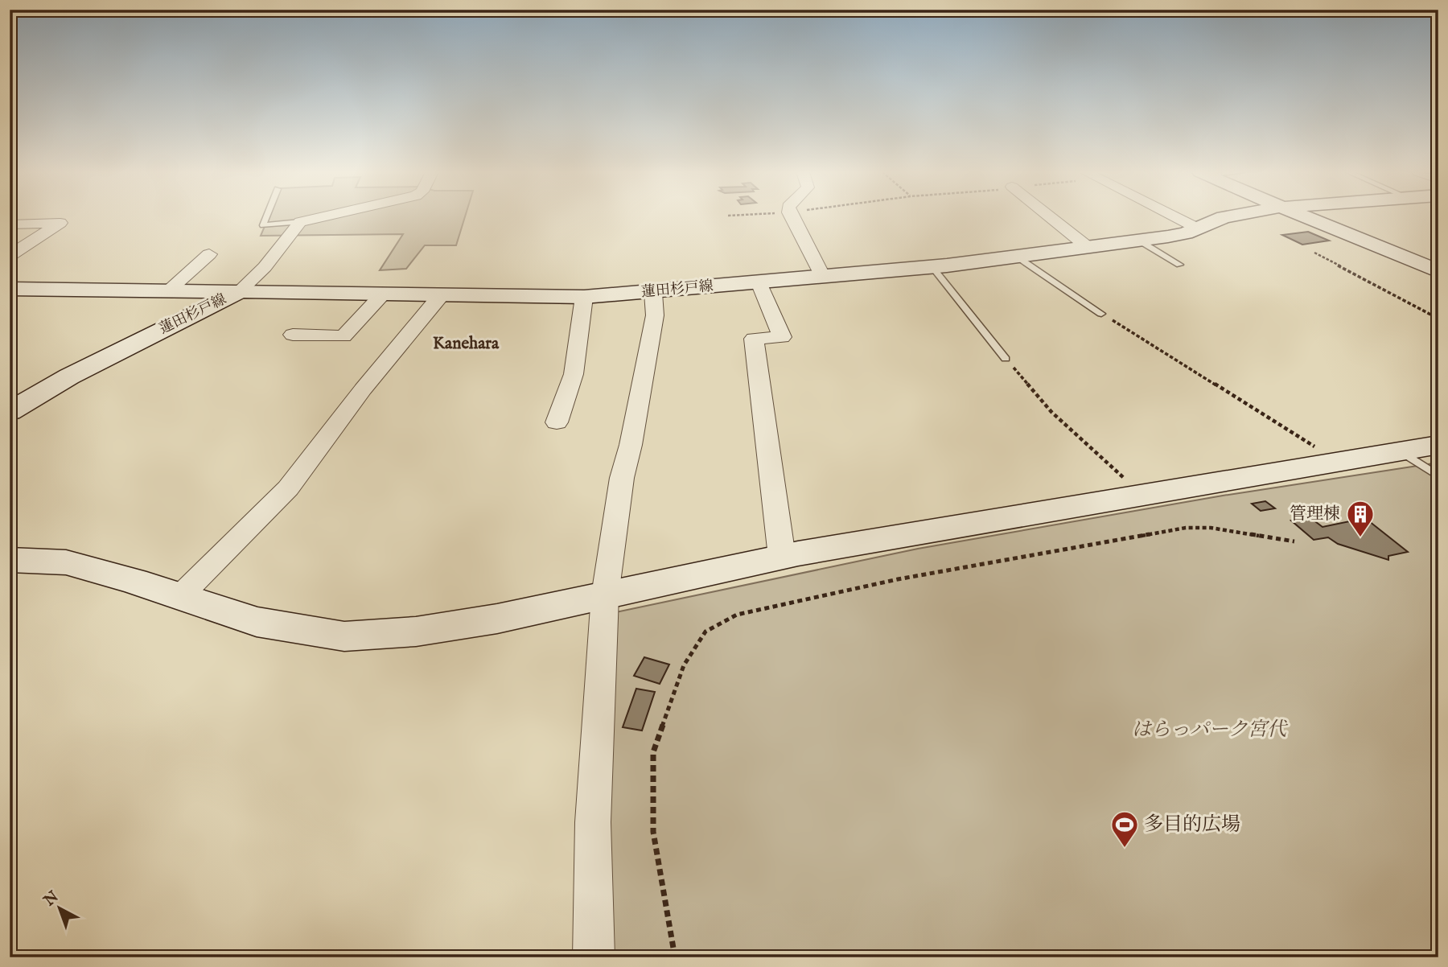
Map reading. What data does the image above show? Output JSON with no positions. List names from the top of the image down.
{
  "streets": {
    "street": ["蓮田杉戸線"]
  },
  "districts": ["Kanehara"],
  "parks": ["はらっパーク宮代"],
  "places": {
    "building": ["管理棟"],
    "sports": ["多目的広場"]
  },
  "north": "top left"
}
